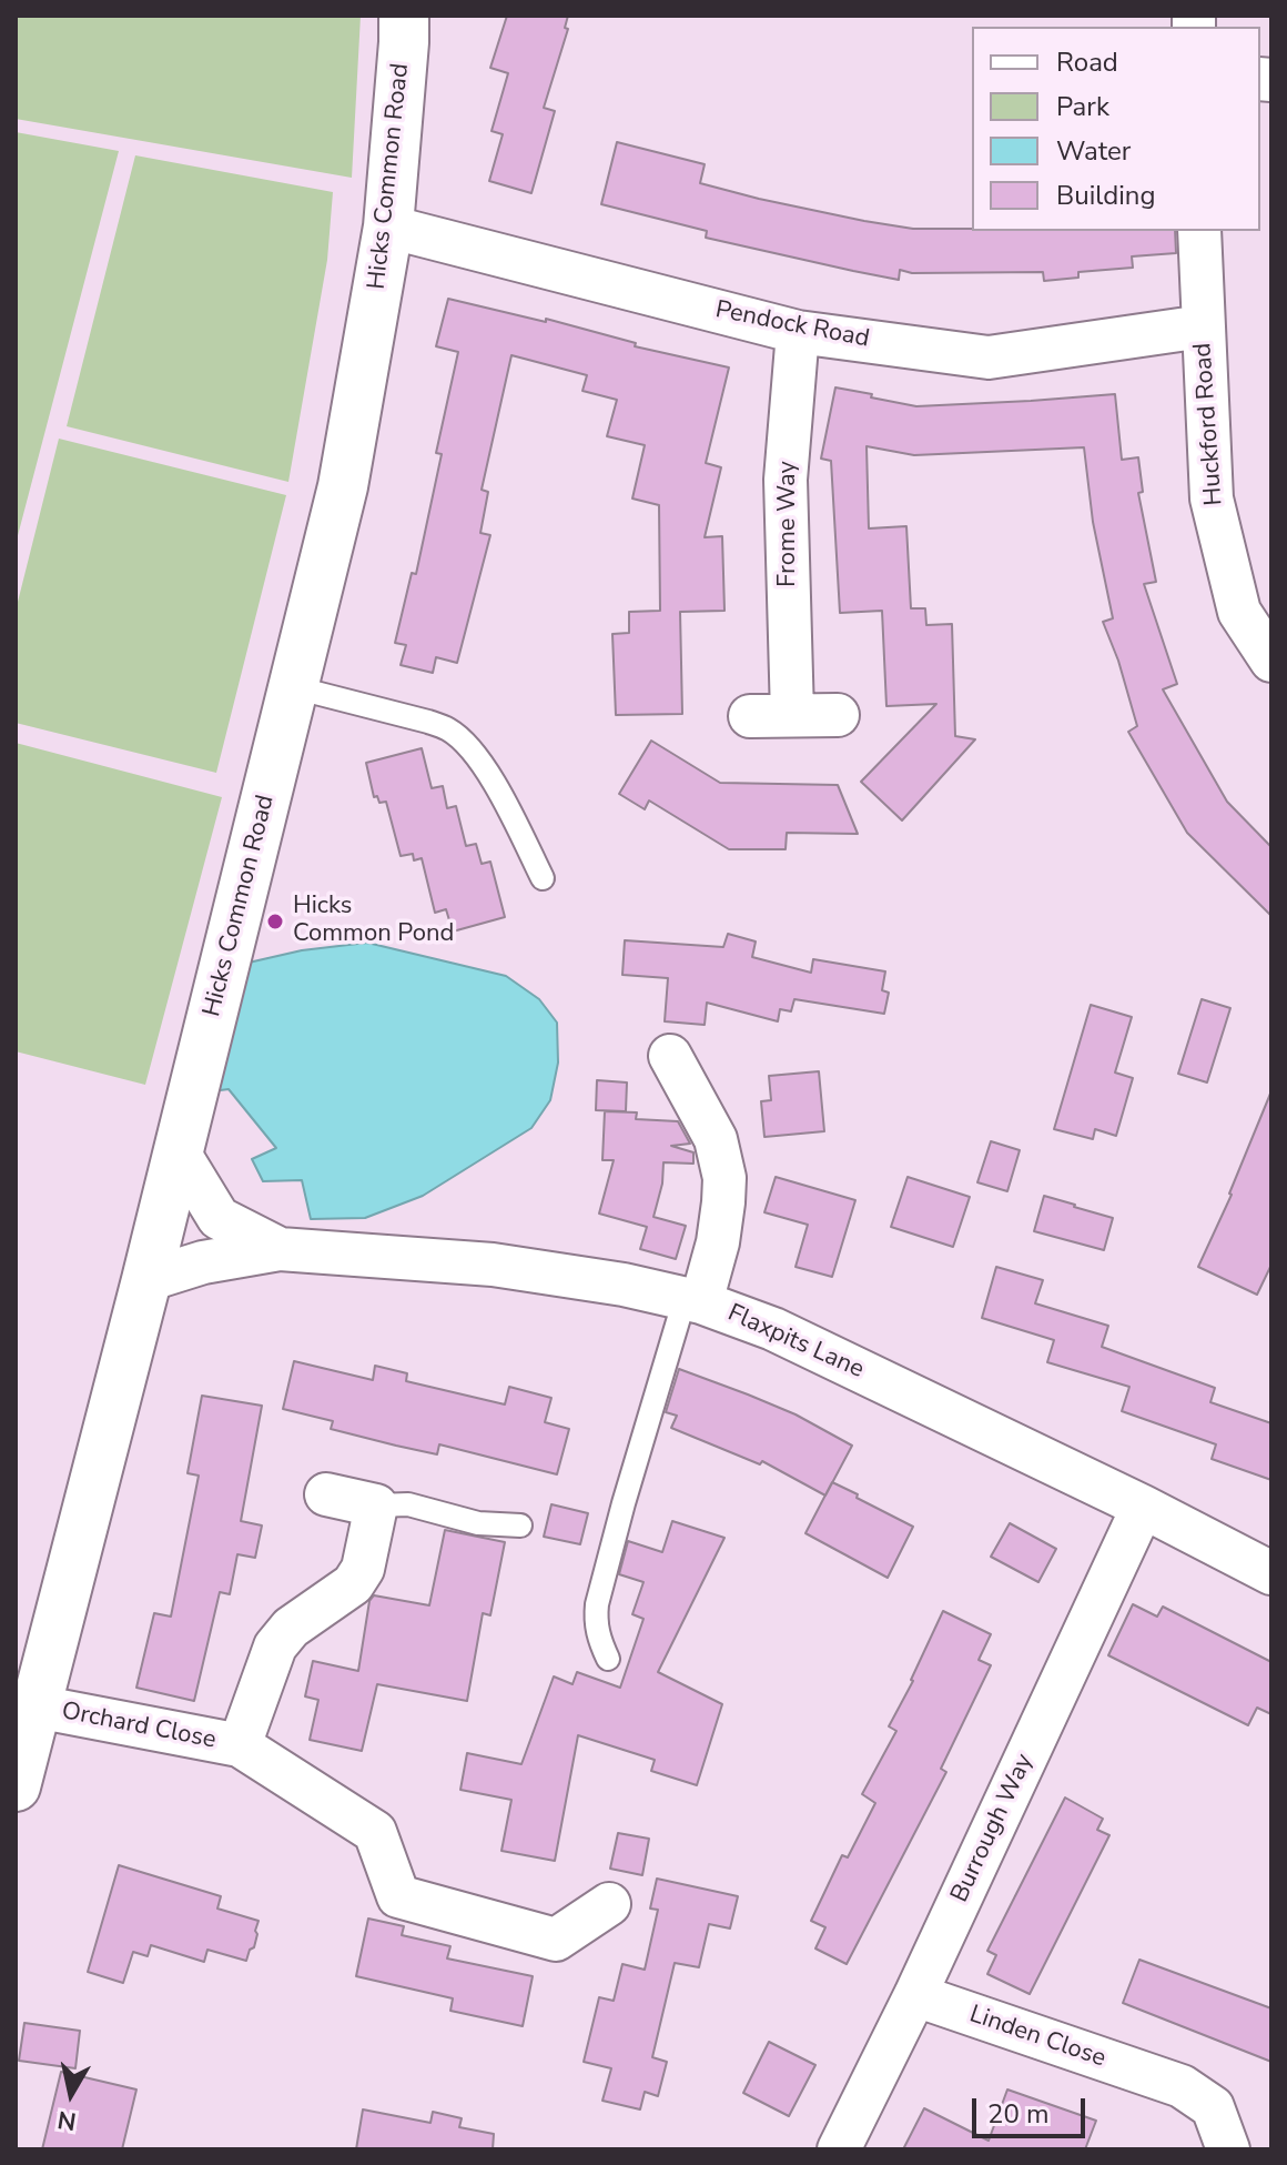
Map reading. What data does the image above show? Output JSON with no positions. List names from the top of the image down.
{
  "streets": {
    "street": [
      "Hicks Common Road",
      "Pendock Road",
      "Huckford Road",
      "Frome Way",
      "Flaxpits Lane",
      "Orchard Close",
      "Burrough Way",
      "Linden Close"
    ]
  },
  "crossings": [
    ["Hicks Common Road", "Pendock Road"],
    ["Hicks Common Road", "Flaxpits Lane"],
    ["Hicks Common Road", "Orchard Close"],
    ["Pendock Road", "Huckford Road"],
    ["Pendock Road", "Frome Way"],
    ["Flaxpits Lane", "Burrough Way"],
    ["Burrough Way", "Linden Close"]
  ],
  "places": ["Hicks Common Pond"],
  "legend": [
    "Road",
    "Park",
    "Water",
    "Building"
  ],
  "scale_bar": "20 m",
  "north": "bottom"
}
